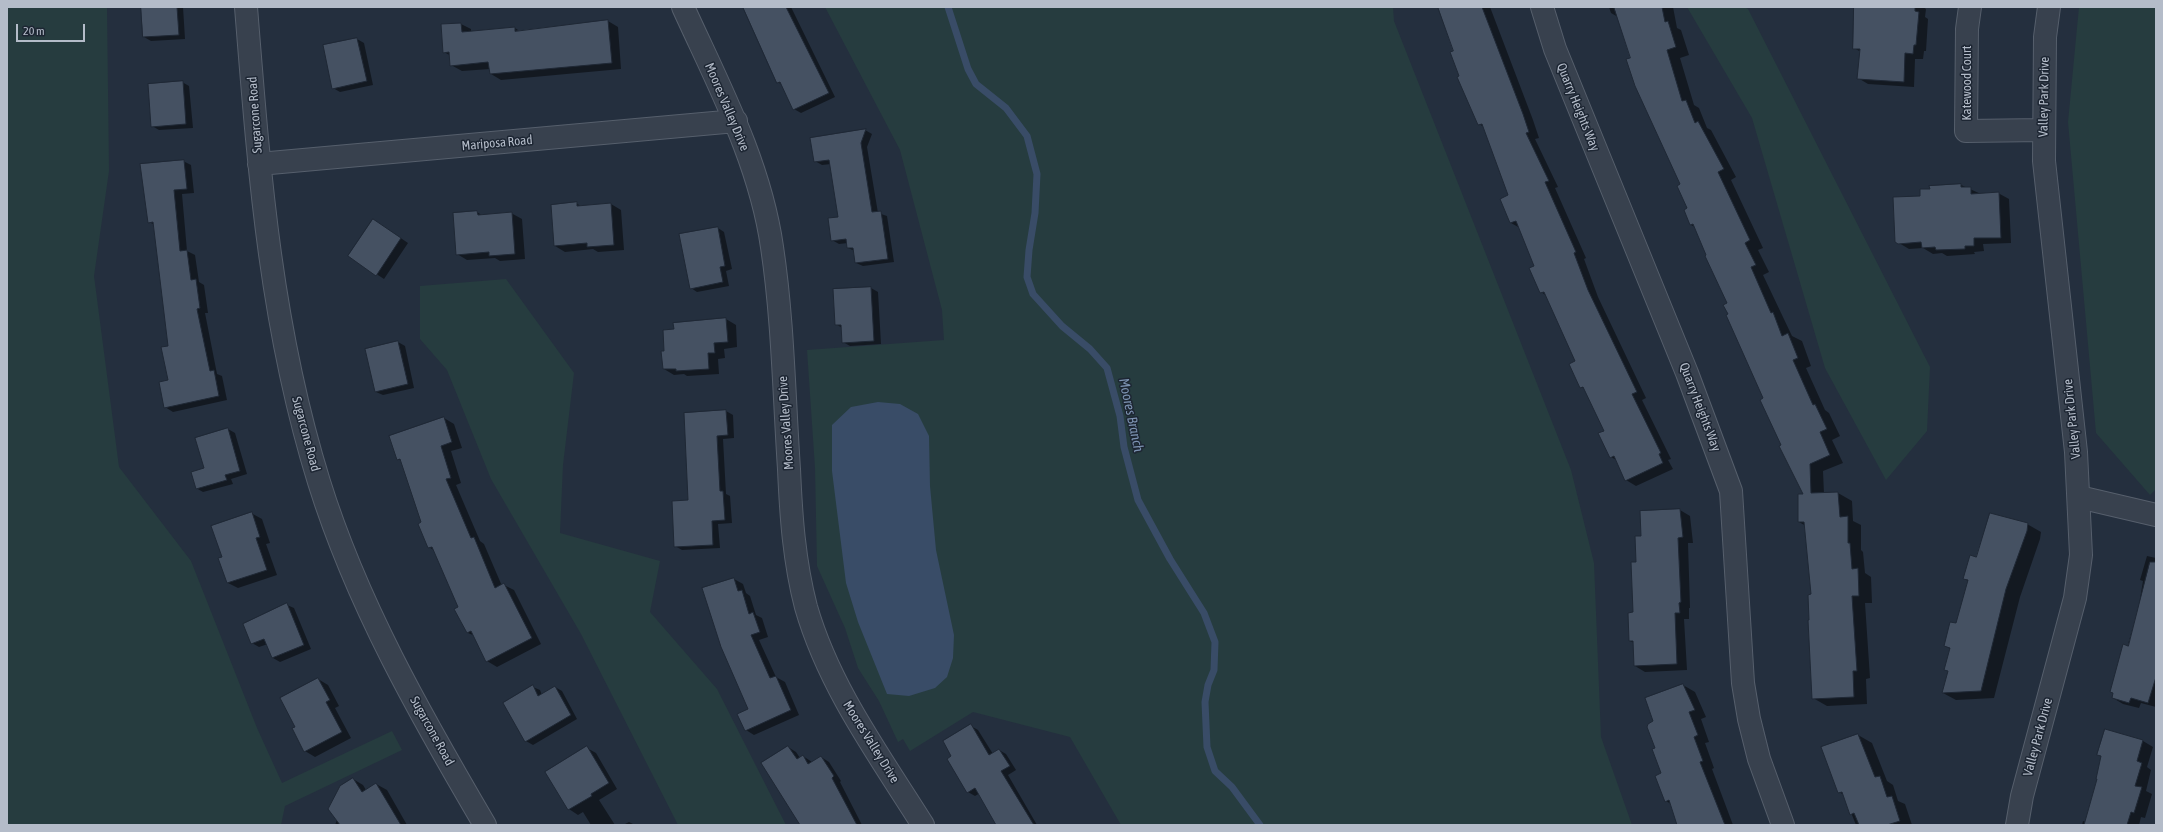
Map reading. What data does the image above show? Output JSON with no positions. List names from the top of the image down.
{
  "streets": {
    "street": [
      "Katewood Court",
      "Valley Park Drive",
      "Moores Valley Drive",
      "Quarry Heights Way",
      "Sugarcone Road",
      "Mariposa Road"
    ]
  },
  "crossings": [
    ["Katewood Court", "Valley Park Drive"],
    ["Moores Valley Drive", "Mariposa Road"],
    ["Sugarcone Road", "Mariposa Road"]
  ],
  "water": ["Moores Branch"],
  "scale_bar": "20 m"
}
